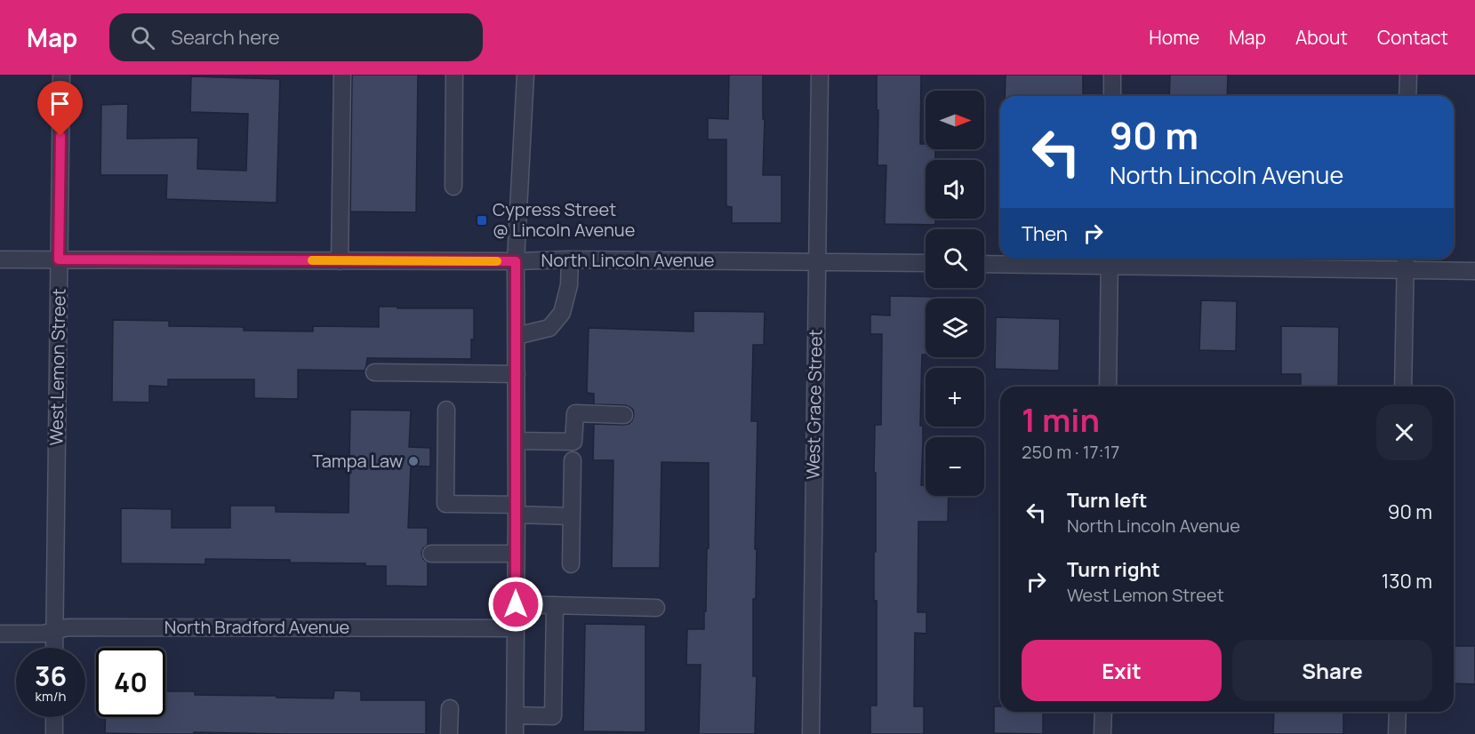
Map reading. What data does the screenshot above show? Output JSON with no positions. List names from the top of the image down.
{
  "streets": {
    "street": [
      "North Lincoln Avenue",
      "West Lemon Street",
      "West Grace Street",
      "North Bradford Avenue"
    ]
  },
  "crossings": [
    ["North Lincoln Avenue", "West Lemon Street"],
    ["North Lincoln Avenue", "West Grace Street"],
    ["West Lemon Street", "North Bradford Avenue"]
  ],
  "places": {
    "transit": ["Cypress Street @ Lincoln Avenue"],
    "other": ["Tampa Law"]
  },
  "north": "right",
  "page": {
    "header": "Map",
    "search": "Search here",
    "nav": [
      "Home",
      "Map",
      "About",
      "Contact"
    ],
    "map_buttons": ["+", "−"],
    "turn": ["90 m", "North Lincoln Avenue"],
    "then": "Then",
    "heading": ["1 min", "250 m · 17:17"],
    "list": [
      {
        "name": "Turn left",
        "note": "North Lincoln Avenue",
        "value": "90 m"
      },
      {
        "name": "Turn right",
        "note": "West Lemon Street",
        "value": "130 m"
      }
    ],
    "buttons": ["Exit", "Share"],
    "speed": "36 km/h",
    "limit": "40"
  }
}
